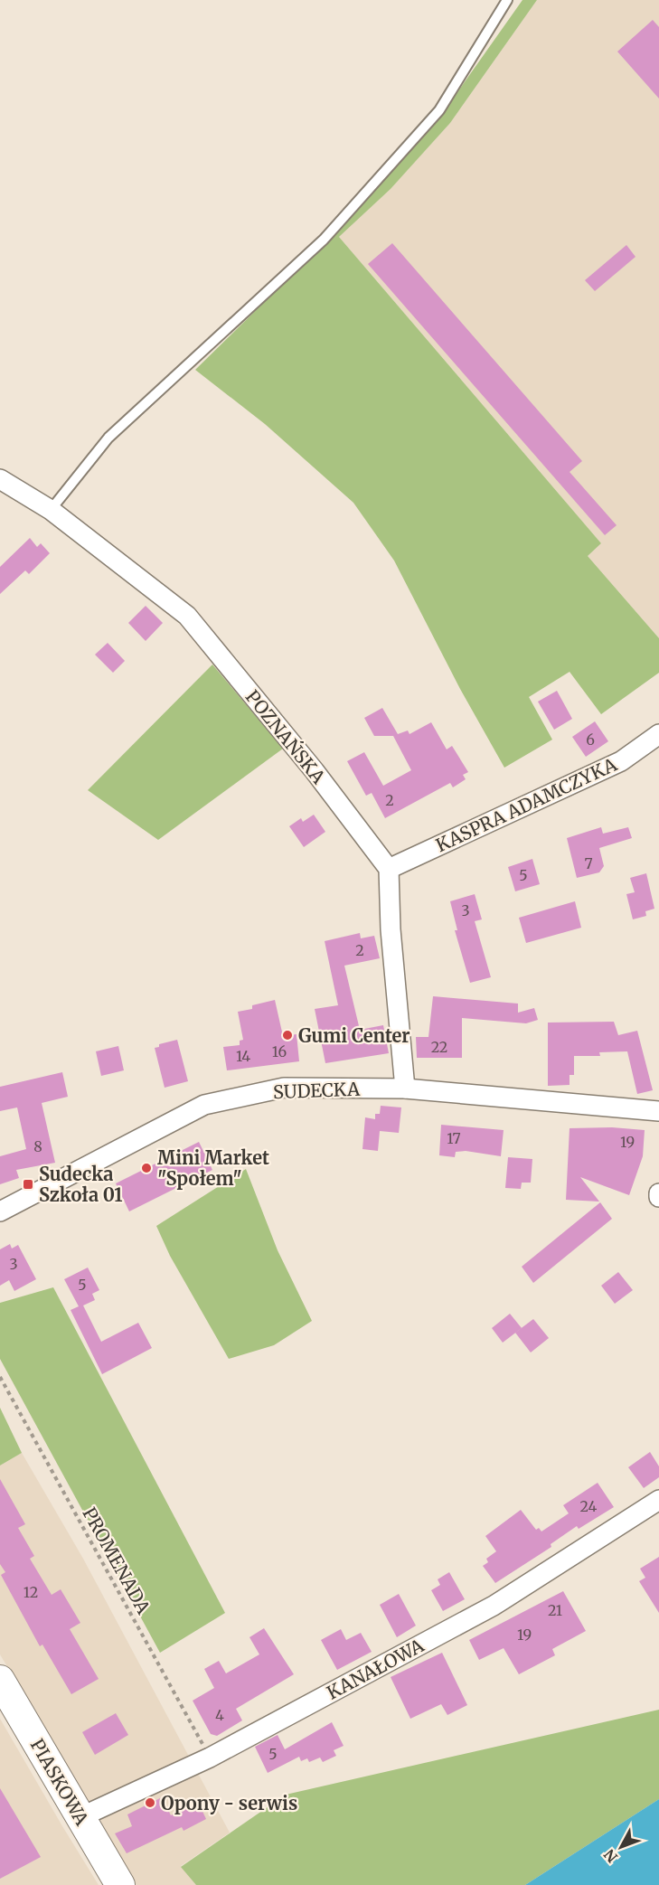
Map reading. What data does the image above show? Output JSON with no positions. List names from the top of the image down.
{
  "streets": {
    "main road": ["PIASKOWA"],
    "street": [
      "POZNAŃSKA",
      "KASPRA ADAMCZYKA",
      "SUDECKA",
      "KANAŁOWA"
    ],
    "path": ["PROMENADA"]
  },
  "crossings": [
    ["POZNAŃSKA", "KASPRA ADAMCZYKA"],
    ["PROMENADA", "KANAŁOWA"],
    ["KANAŁOWA", "PIASKOWA"]
  ],
  "places": {
    "other": ["Gumi Center", "Mini Market \"Społem\"", "Opony - serwis"],
    "transit": ["Sudecka Szkoła 01"]
  },
  "house_numbers": [
    "6",
    "2",
    "7",
    "5",
    "3",
    "2",
    "22",
    "16",
    "14",
    "17",
    "19",
    "8",
    "3",
    "5",
    "24",
    "12",
    "21",
    "19",
    "4",
    "5"
  ],
  "north": "bottom left"
}
